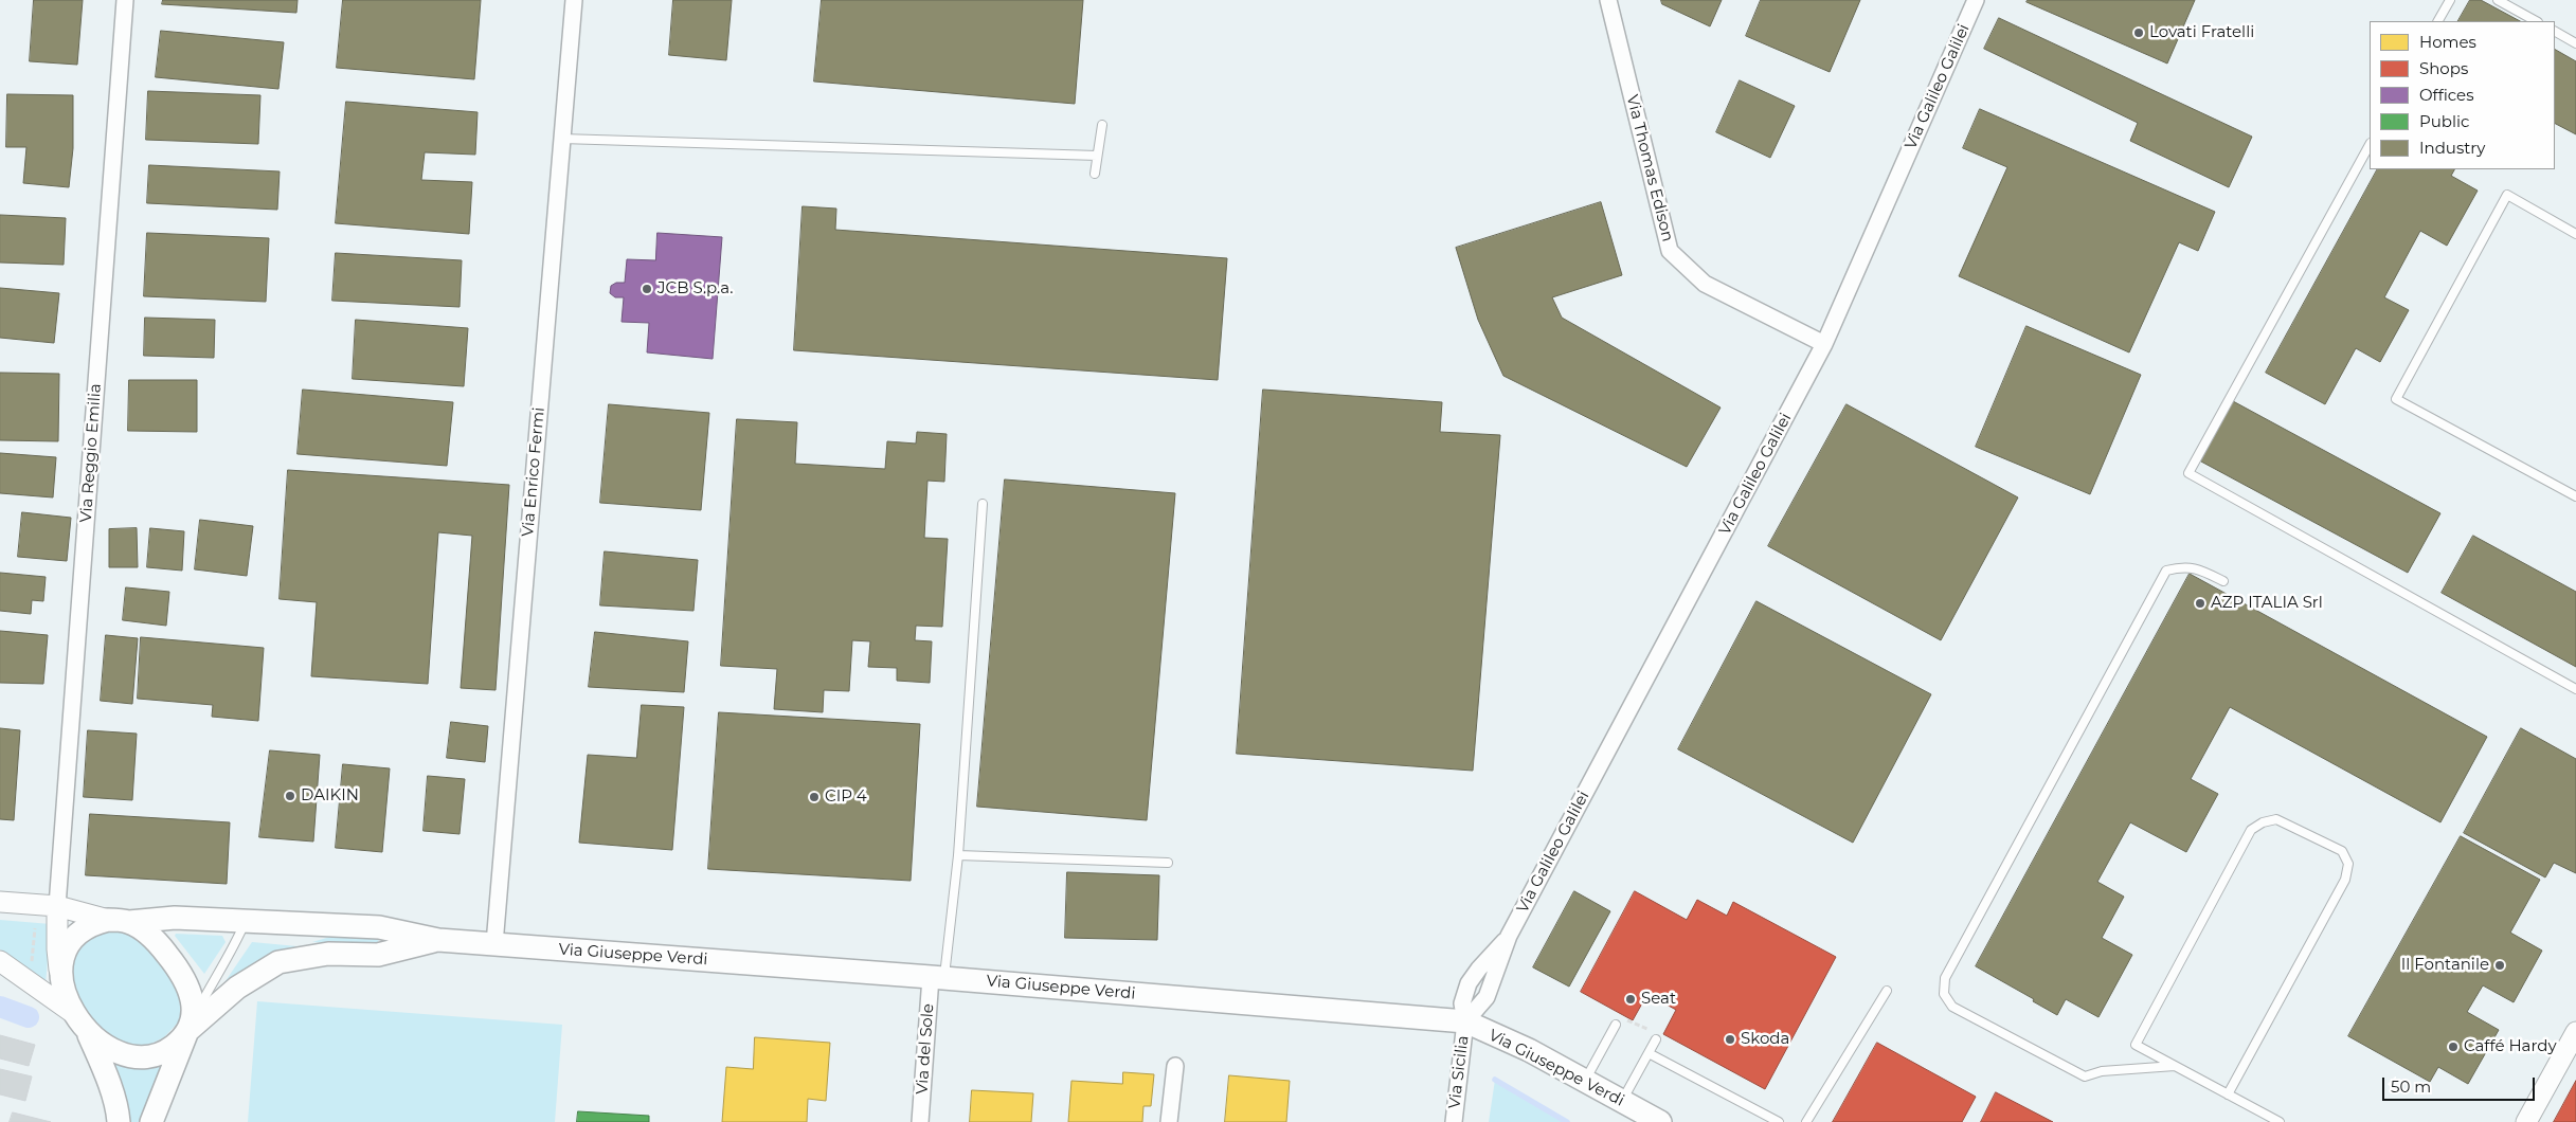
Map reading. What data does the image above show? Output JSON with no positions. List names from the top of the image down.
{
  "streets": {
    "main road": ["Via Giuseppe Verdi"],
    "street": [
      "Via Galileo Galilei",
      "Via Thomas Edison",
      "Via Reggio Emilia",
      "Via Enrico Fermi",
      "Via del Sole",
      "Via Sicilia"
    ]
  },
  "crossings": [
    ["Via Galileo Galilei", "Via Thomas Edison"],
    ["Via Galileo Galilei", "Via Giuseppe Verdi"],
    ["Via Galileo Galilei", "Via Sicilia"],
    ["Via Enrico Fermi", "Via Giuseppe Verdi"],
    ["Via Giuseppe Verdi", "Via del Sole"],
    ["Via Giuseppe Verdi", "Via Sicilia"]
  ],
  "places": [
    "Lovati Fratelli",
    "JCB S.p.a.",
    "AZP ITALIA Srl",
    "DAIKIN",
    "CIP 4",
    "Il Fontanile",
    "Seat",
    "Skoda",
    "Caffé Hardy"
  ],
  "legend": [
    "Homes",
    "Shops",
    "Offices",
    "Public",
    "Industry"
  ],
  "scale_bar": "50 m"
}
